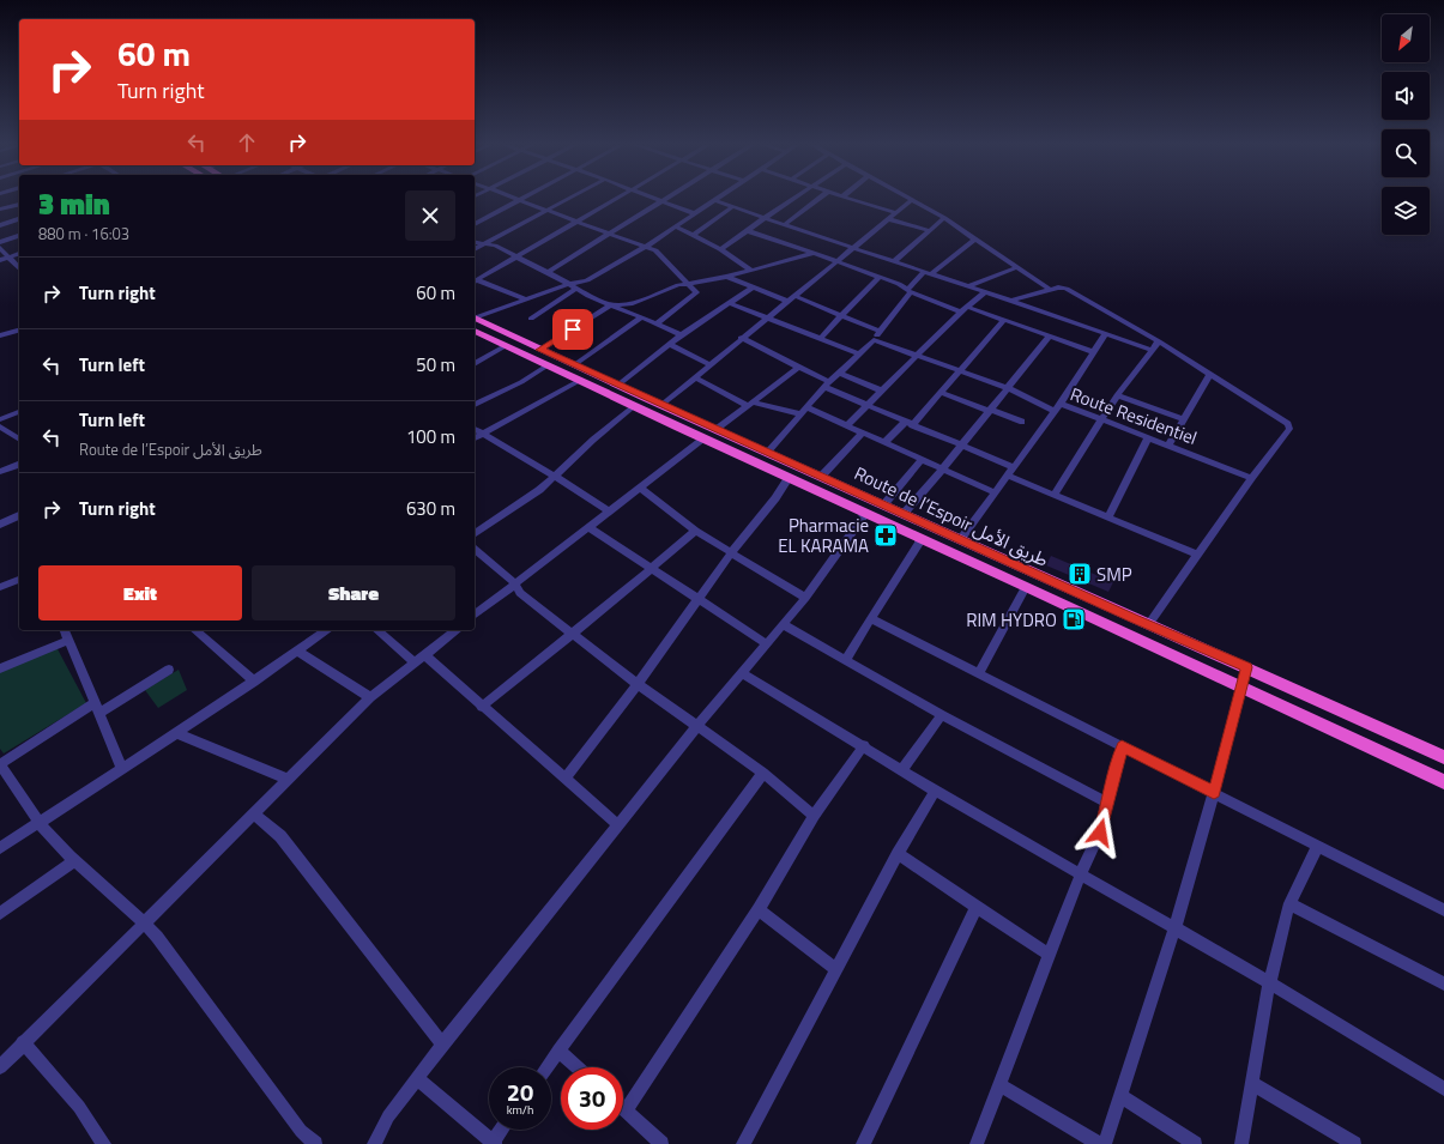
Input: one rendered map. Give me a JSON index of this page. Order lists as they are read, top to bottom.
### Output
{
  "streets": {
    "highway": ["Route de l’Espoir طريق الأمل"],
    "street": ["Route Residentiel"]
  },
  "crossings": [
    ["Route Residentiel", "Route de l’Espoir طريق الأمل"]
  ],
  "places": {
    "pharmacy": ["Pharmacie EL KARAMA"],
    "building": ["SMP"],
    "fuel station": ["RIM HYDRO"]
  },
  "north": "bottom left",
  "page": {
    "turn": ["60 m", "Turn right"],
    "heading": ["3 min", "880 m · 16:03"],
    "list": [
      {
        "name": "Turn right",
        "value": "60 m"
      },
      {
        "name": "Turn left",
        "value": "50 m"
      },
      {
        "name": "Turn left",
        "note": "Route de l’Espoir طريق الأمل",
        "value": "100 m"
      },
      {
        "name": "Turn right",
        "value": "630 m"
      }
    ],
    "buttons": ["Exit", "Share"],
    "speed": "20 km/h",
    "limit": "30"
  }
}
